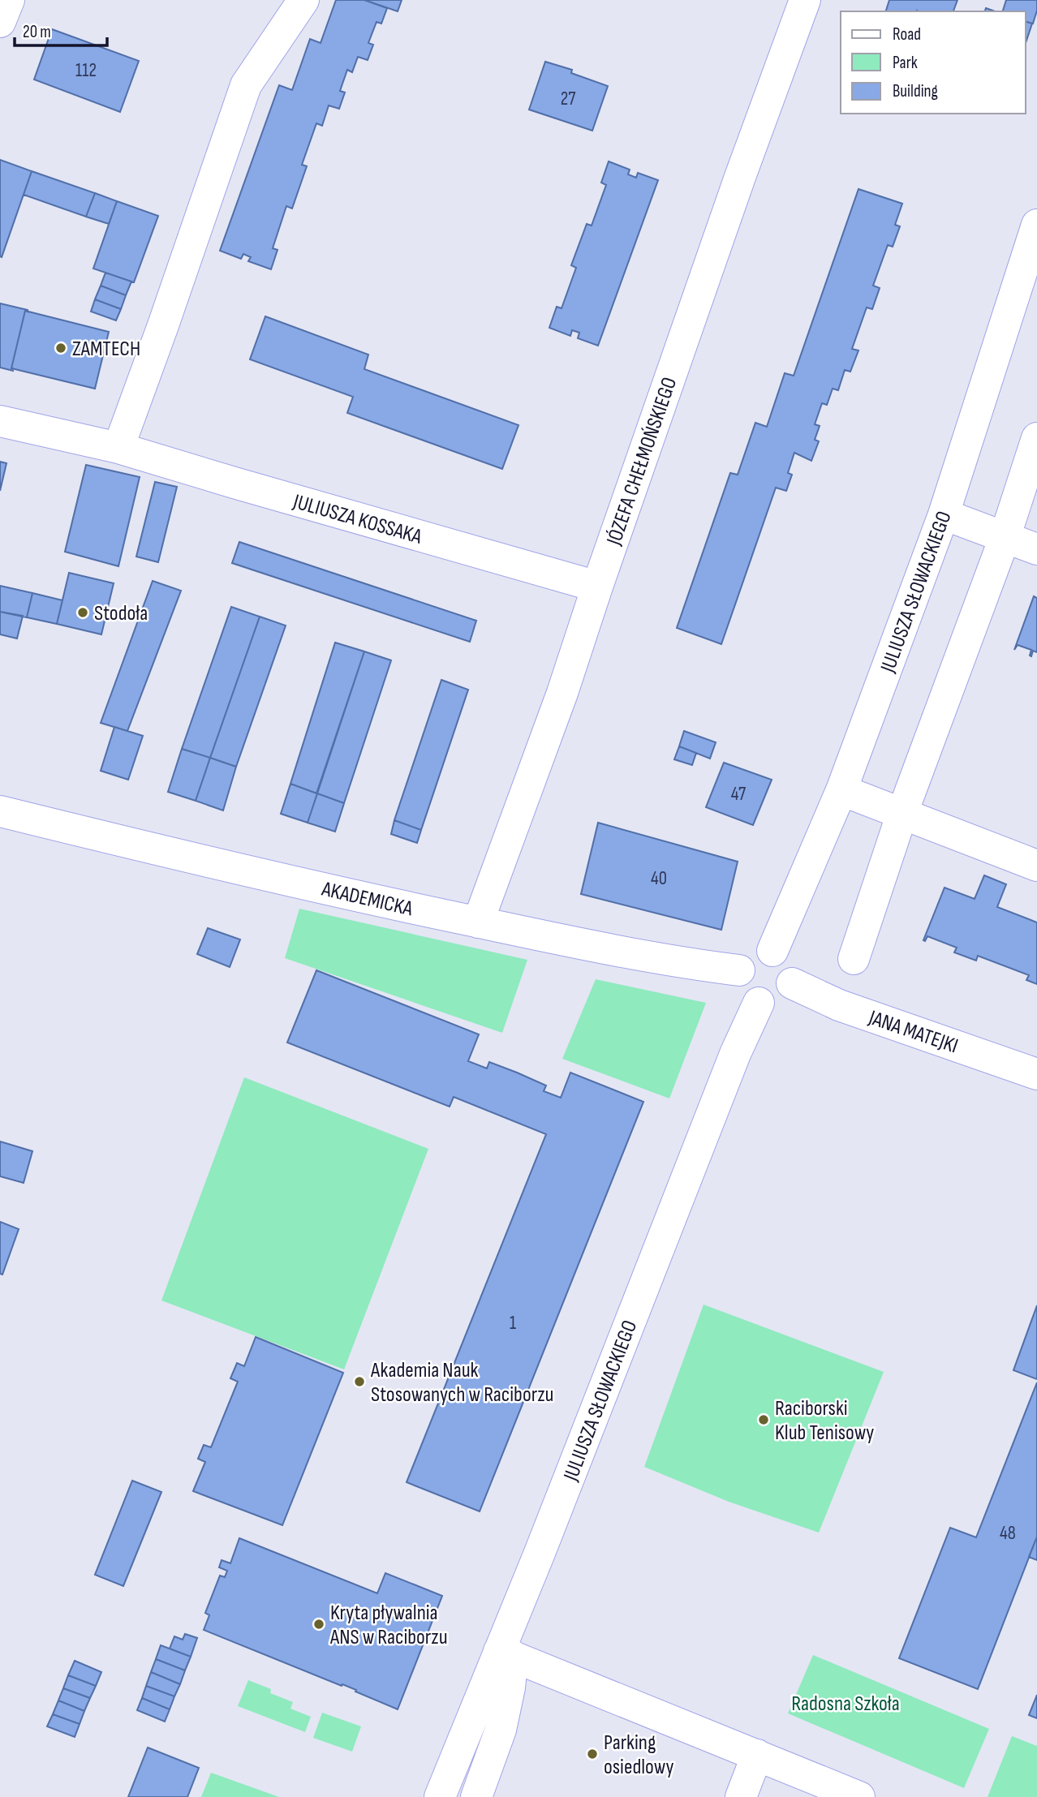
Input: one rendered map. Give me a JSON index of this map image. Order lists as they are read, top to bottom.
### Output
{
  "streets": {
    "street": [
      "JÓZEFA CHEŁMOŃSKIEGO",
      "JULIUSZA KOSSAKA",
      "JULIUSZA SŁOWACKIEGO",
      "AKADEMICKA",
      "JANA MATEJKI"
    ]
  },
  "crossings": [
    ["JÓZEFA CHEŁMOŃSKIEGO", "JULIUSZA KOSSAKA"],
    ["JÓZEFA CHEŁMOŃSKIEGO", "AKADEMICKA"],
    ["JULIUSZA SŁOWACKIEGO", "AKADEMICKA"],
    ["JULIUSZA SŁOWACKIEGO", "JANA MATEJKI"],
    ["AKADEMICKA", "JANA MATEJKI"]
  ],
  "parks": ["Radosna Szkoła"],
  "places": [
    "ZAMTECH",
    "Stodoła",
    "Akademia Nauk Stosowanych w Raciborzu",
    "Raciborski Klub Tenisowy",
    "Kryta pływalnia ANS w Raciborzu",
    "Parking osiedlowy"
  ],
  "house_numbers": [
    "112",
    "27",
    "47",
    "40",
    "1",
    "48"
  ],
  "legend": ["Road", "Park", "Building"],
  "scale_bar": "20 m"
}
